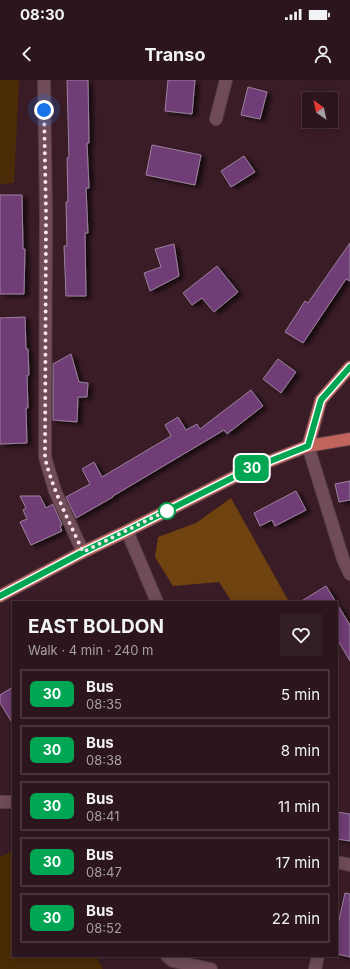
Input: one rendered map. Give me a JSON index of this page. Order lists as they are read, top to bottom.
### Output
{
  "lines": ["bus line 30"],
  "north": "top left",
  "page": {
    "status": "08:30",
    "header": "Transo",
    "on_map": "30",
    "heading": ["EAST BOLDON", "Walk · 4 min · 240 m"],
    "list": [
      {
        "mark": "30",
        "name": "Bus",
        "note": "08:35",
        "value": "5 min"
      },
      {
        "mark": "30",
        "name": "Bus",
        "note": "08:38",
        "value": "8 min"
      },
      {
        "mark": "30",
        "name": "Bus",
        "note": "08:41",
        "value": "11 min"
      },
      {
        "mark": "30",
        "name": "Bus",
        "note": "08:47",
        "value": "17 min"
      },
      {
        "mark": "30",
        "name": "Bus",
        "note": "08:52",
        "value": "22 min"
      }
    ]
  }
}
